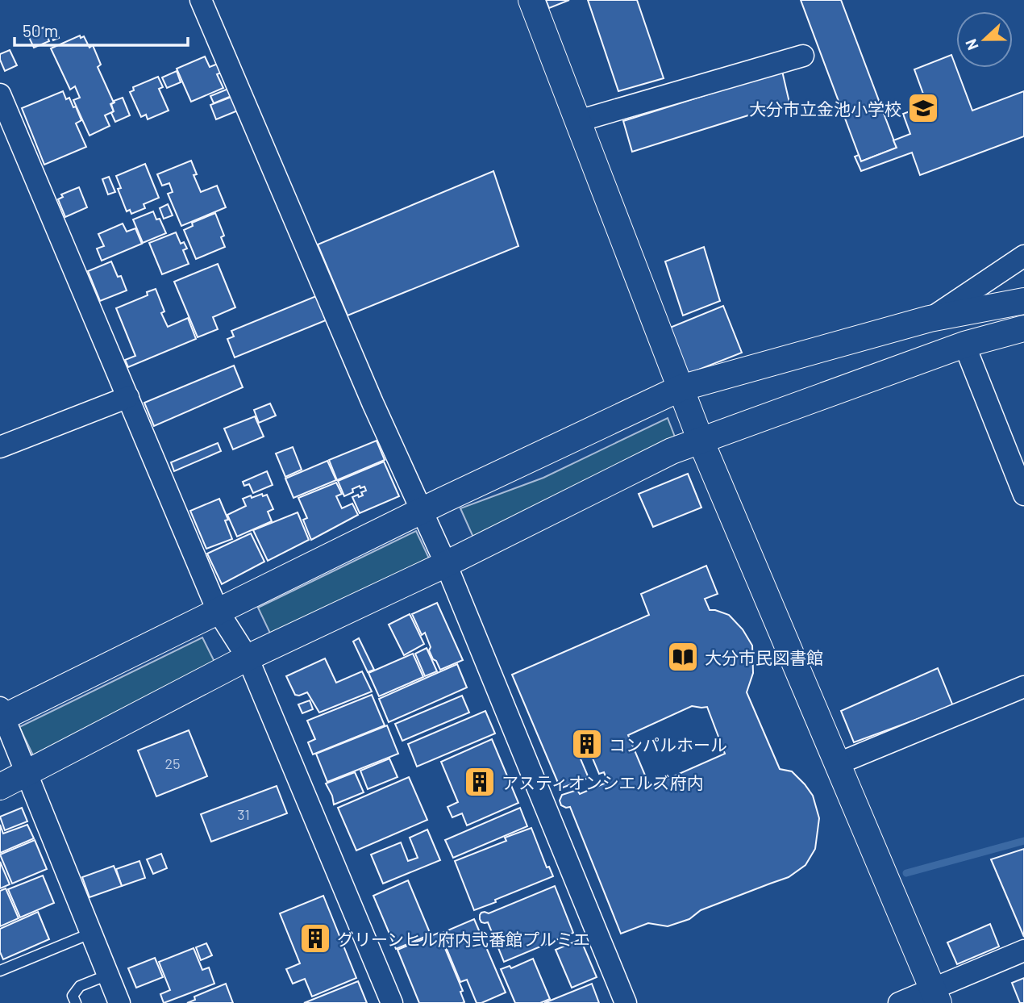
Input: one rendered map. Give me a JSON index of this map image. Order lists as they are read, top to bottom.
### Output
{
  "places": {
    "school or university": ["大分市立金池小学校"],
    "library": ["大分市民図書館"],
    "building": ["コンパルホール", "アスティオンシエルズ府内", "グリーンヒル府内弐番館プルミエ"]
  },
  "house_numbers": ["25", "31"],
  "scale_bar": "50 m",
  "north": "left"
}
